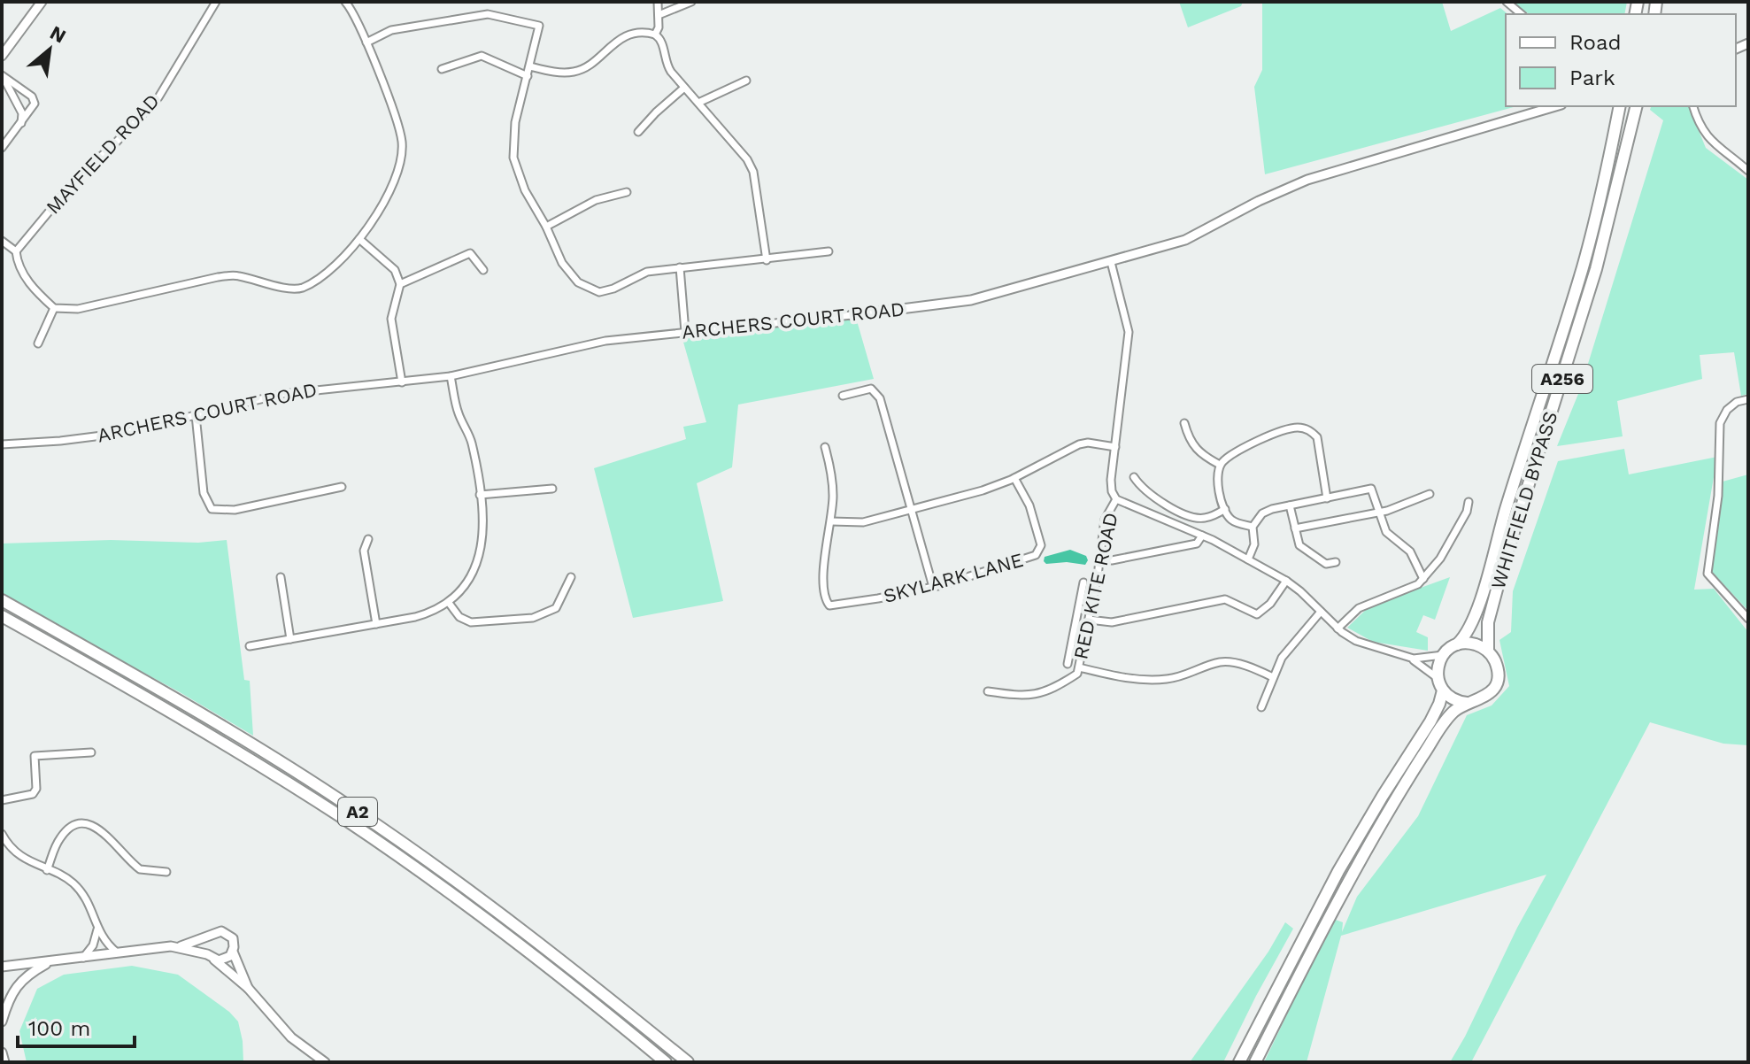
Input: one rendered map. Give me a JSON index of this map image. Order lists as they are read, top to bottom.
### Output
{
  "streets": {
    "highway": ["A256", "WHITFIELD BYPASS", "A2"],
    "street": [
      "MAYFIELD ROAD",
      "ARCHERS COURT ROAD",
      "SKYLARK LANE",
      "RED KITE ROAD"
    ]
  },
  "legend": ["Road", "Park"],
  "scale_bar": "100 m",
  "north": "top right"
}
